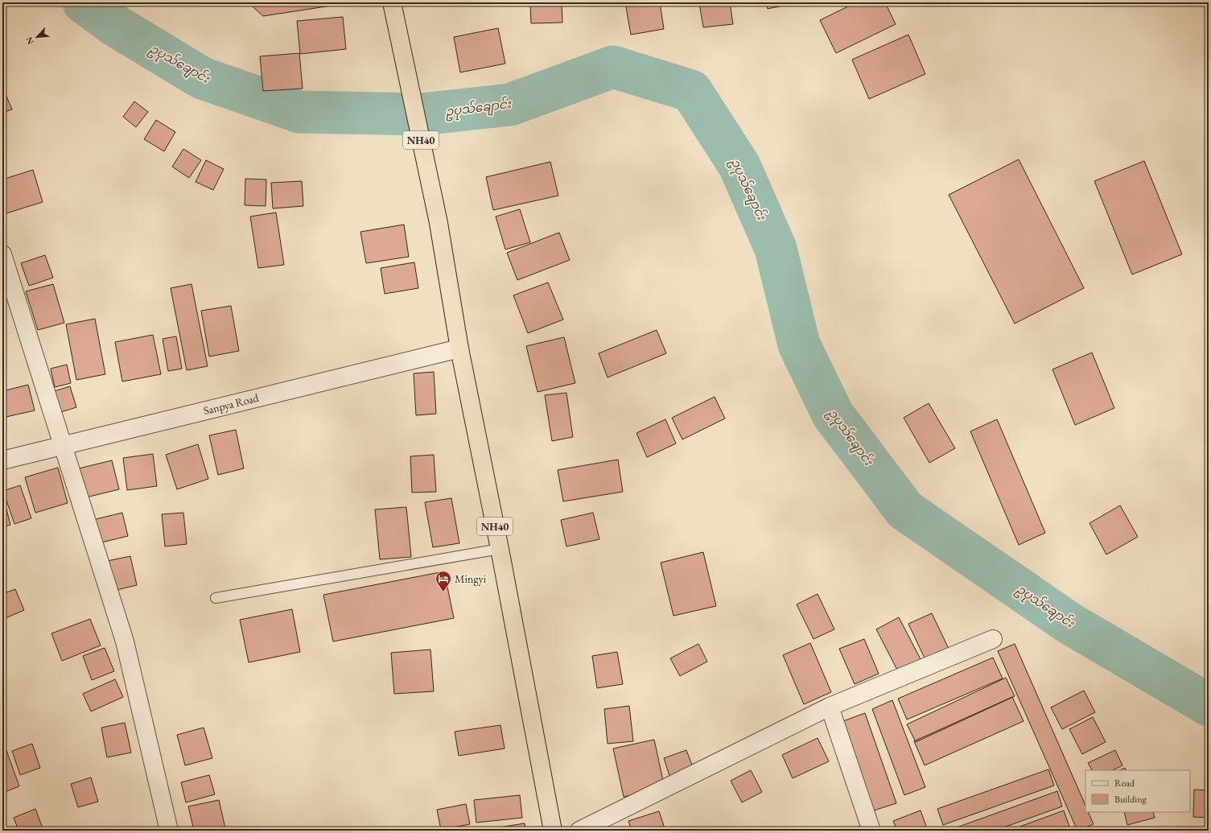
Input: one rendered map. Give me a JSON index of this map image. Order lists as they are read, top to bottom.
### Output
{
  "streets": {
    "highway": ["NH40"],
    "street": ["Sanpya Road"]
  },
  "crossings": [
    ["NH40", "Sanpya Road"]
  ],
  "water": ["ဥပုသ်ချောင်း"],
  "places": {
    "hotel": ["Mingyi"]
  },
  "legend": ["Road", "Building"],
  "north": "bottom left"
}
